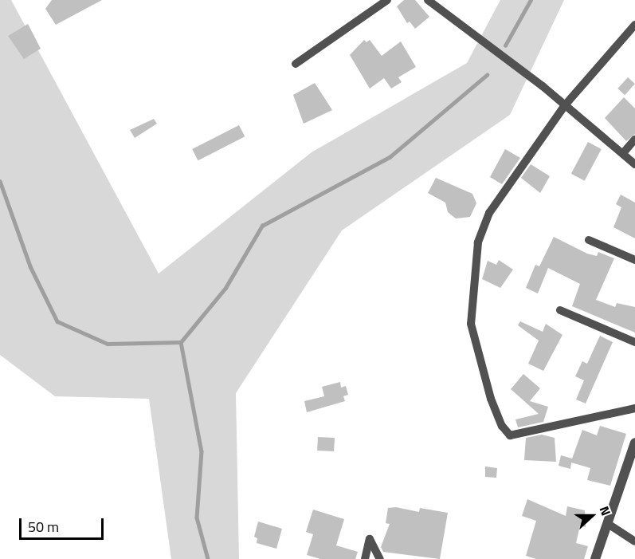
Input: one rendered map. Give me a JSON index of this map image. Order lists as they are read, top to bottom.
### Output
{
  "scale_bar": "50 m",
  "north": "right"
}
